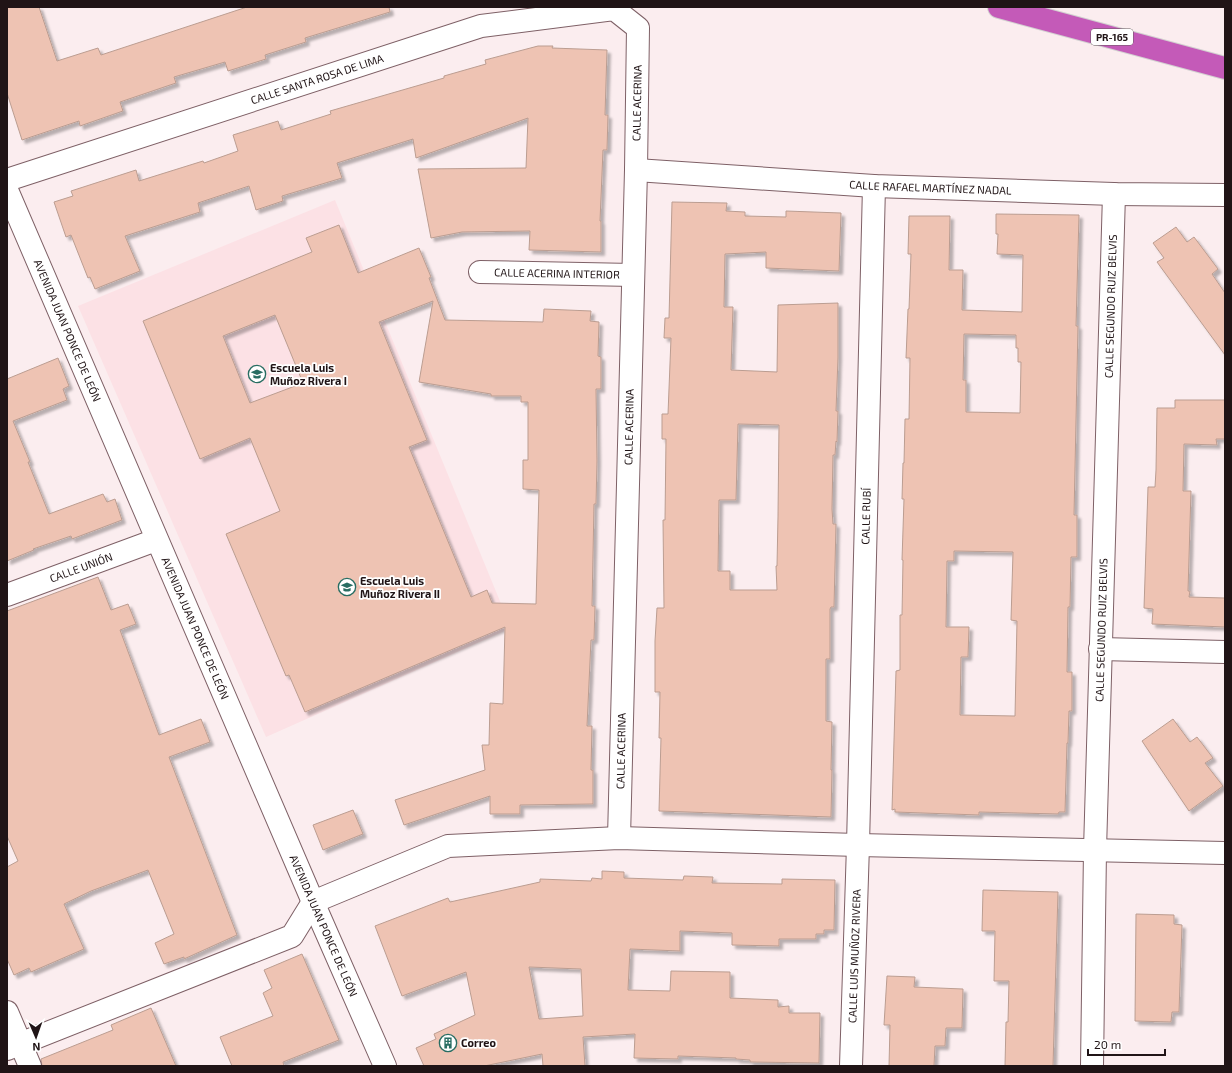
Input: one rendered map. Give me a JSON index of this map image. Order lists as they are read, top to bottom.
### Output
{
  "streets": {
    "highway": ["PR-165"],
    "street": [
      "CALLE SANTA ROSA DE LIMA",
      "CALLE ACERINA",
      "CALLE RAFAEL MARTÍNEZ NADAL",
      "CALLE ACERINA INTERIOR",
      "CALLE SEGUNDO RUIZ BELVIS",
      "AVENIDA JUAN PONCE DE LEÓN",
      "CALLE RUBÍ",
      "CALLE UNIÓN",
      "CALLE LUIS MUÑOZ RIVERA"
    ]
  },
  "crossings": [
    ["CALLE SANTA ROSA DE LIMA", "CALLE ACERINA"],
    ["CALLE ACERINA", "CALLE RAFAEL MARTÍNEZ NADAL"],
    ["CALLE ACERINA", "CALLE ACERINA INTERIOR"],
    ["CALLE RAFAEL MARTÍNEZ NADAL", "CALLE SEGUNDO RUIZ BELVIS"],
    ["CALLE RAFAEL MARTÍNEZ NADAL", "CALLE RUBÍ"],
    ["AVENIDA JUAN PONCE DE LEÓN", "CALLE UNIÓN"],
    ["CALLE RUBÍ", "CALLE LUIS MUÑOZ RIVERA"]
  ],
  "places": {
    "school or university": ["Escuela Luis Muñoz Rivera I", "Escuela Luis Muñoz Rivera II"],
    "building": ["Correo"]
  },
  "scale_bar": "20 m",
  "north": "bottom"
}
